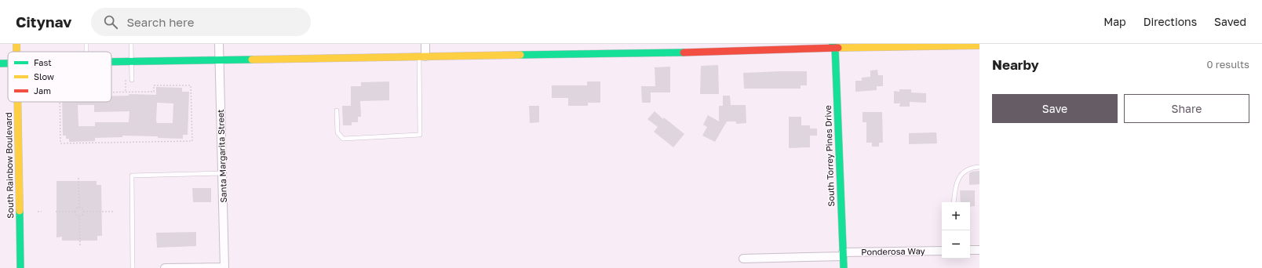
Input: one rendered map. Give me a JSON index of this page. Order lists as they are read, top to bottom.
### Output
{
  "streets": {
    "street": [
      "Santa Margarita Street",
      "South Torrey Pines Drive",
      "South Rainbow Boulevard",
      "Ponderosa Way"
    ]
  },
  "crossings": [
    ["South Torrey Pines Drive", "Ponderosa Way"]
  ],
  "legend": ["Fast", "Slow", "Jam"],
  "page": {
    "header": "Citynav",
    "search": "Search here",
    "nav": ["Map", "Directions", "Saved"],
    "heading": ["Nearby", "0 results"],
    "buttons": ["Save", "Share"],
    "map_buttons": ["+", "−"]
  }
}
